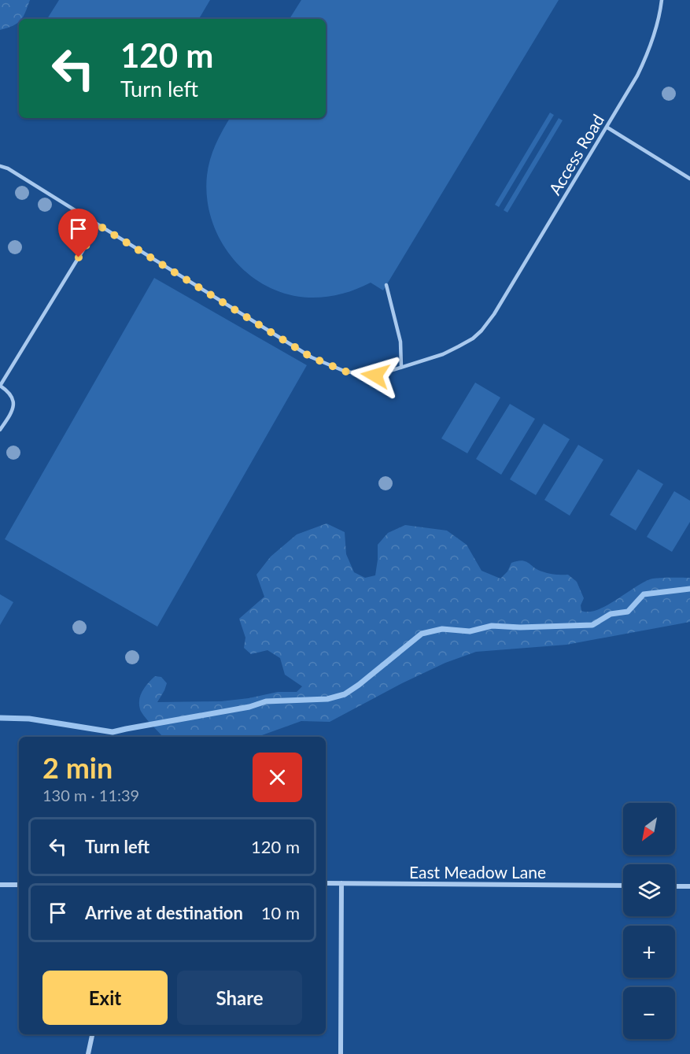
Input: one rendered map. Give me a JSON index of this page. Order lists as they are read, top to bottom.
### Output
{
  "streets": {
    "street": ["East Meadow Lane"],
    "lane": ["Access Road"]
  },
  "north": "bottom left",
  "page": {
    "turn": ["120 m", "Turn left"],
    "heading": ["2 min", "130 m · 11:39"],
    "map_buttons": ["+", "−"],
    "list": [
      {
        "name": "Turn left",
        "value": "120 m"
      },
      {
        "name": "Arrive at destination",
        "value": "10 m"
      }
    ],
    "buttons": ["Exit", "Share"]
  }
}
